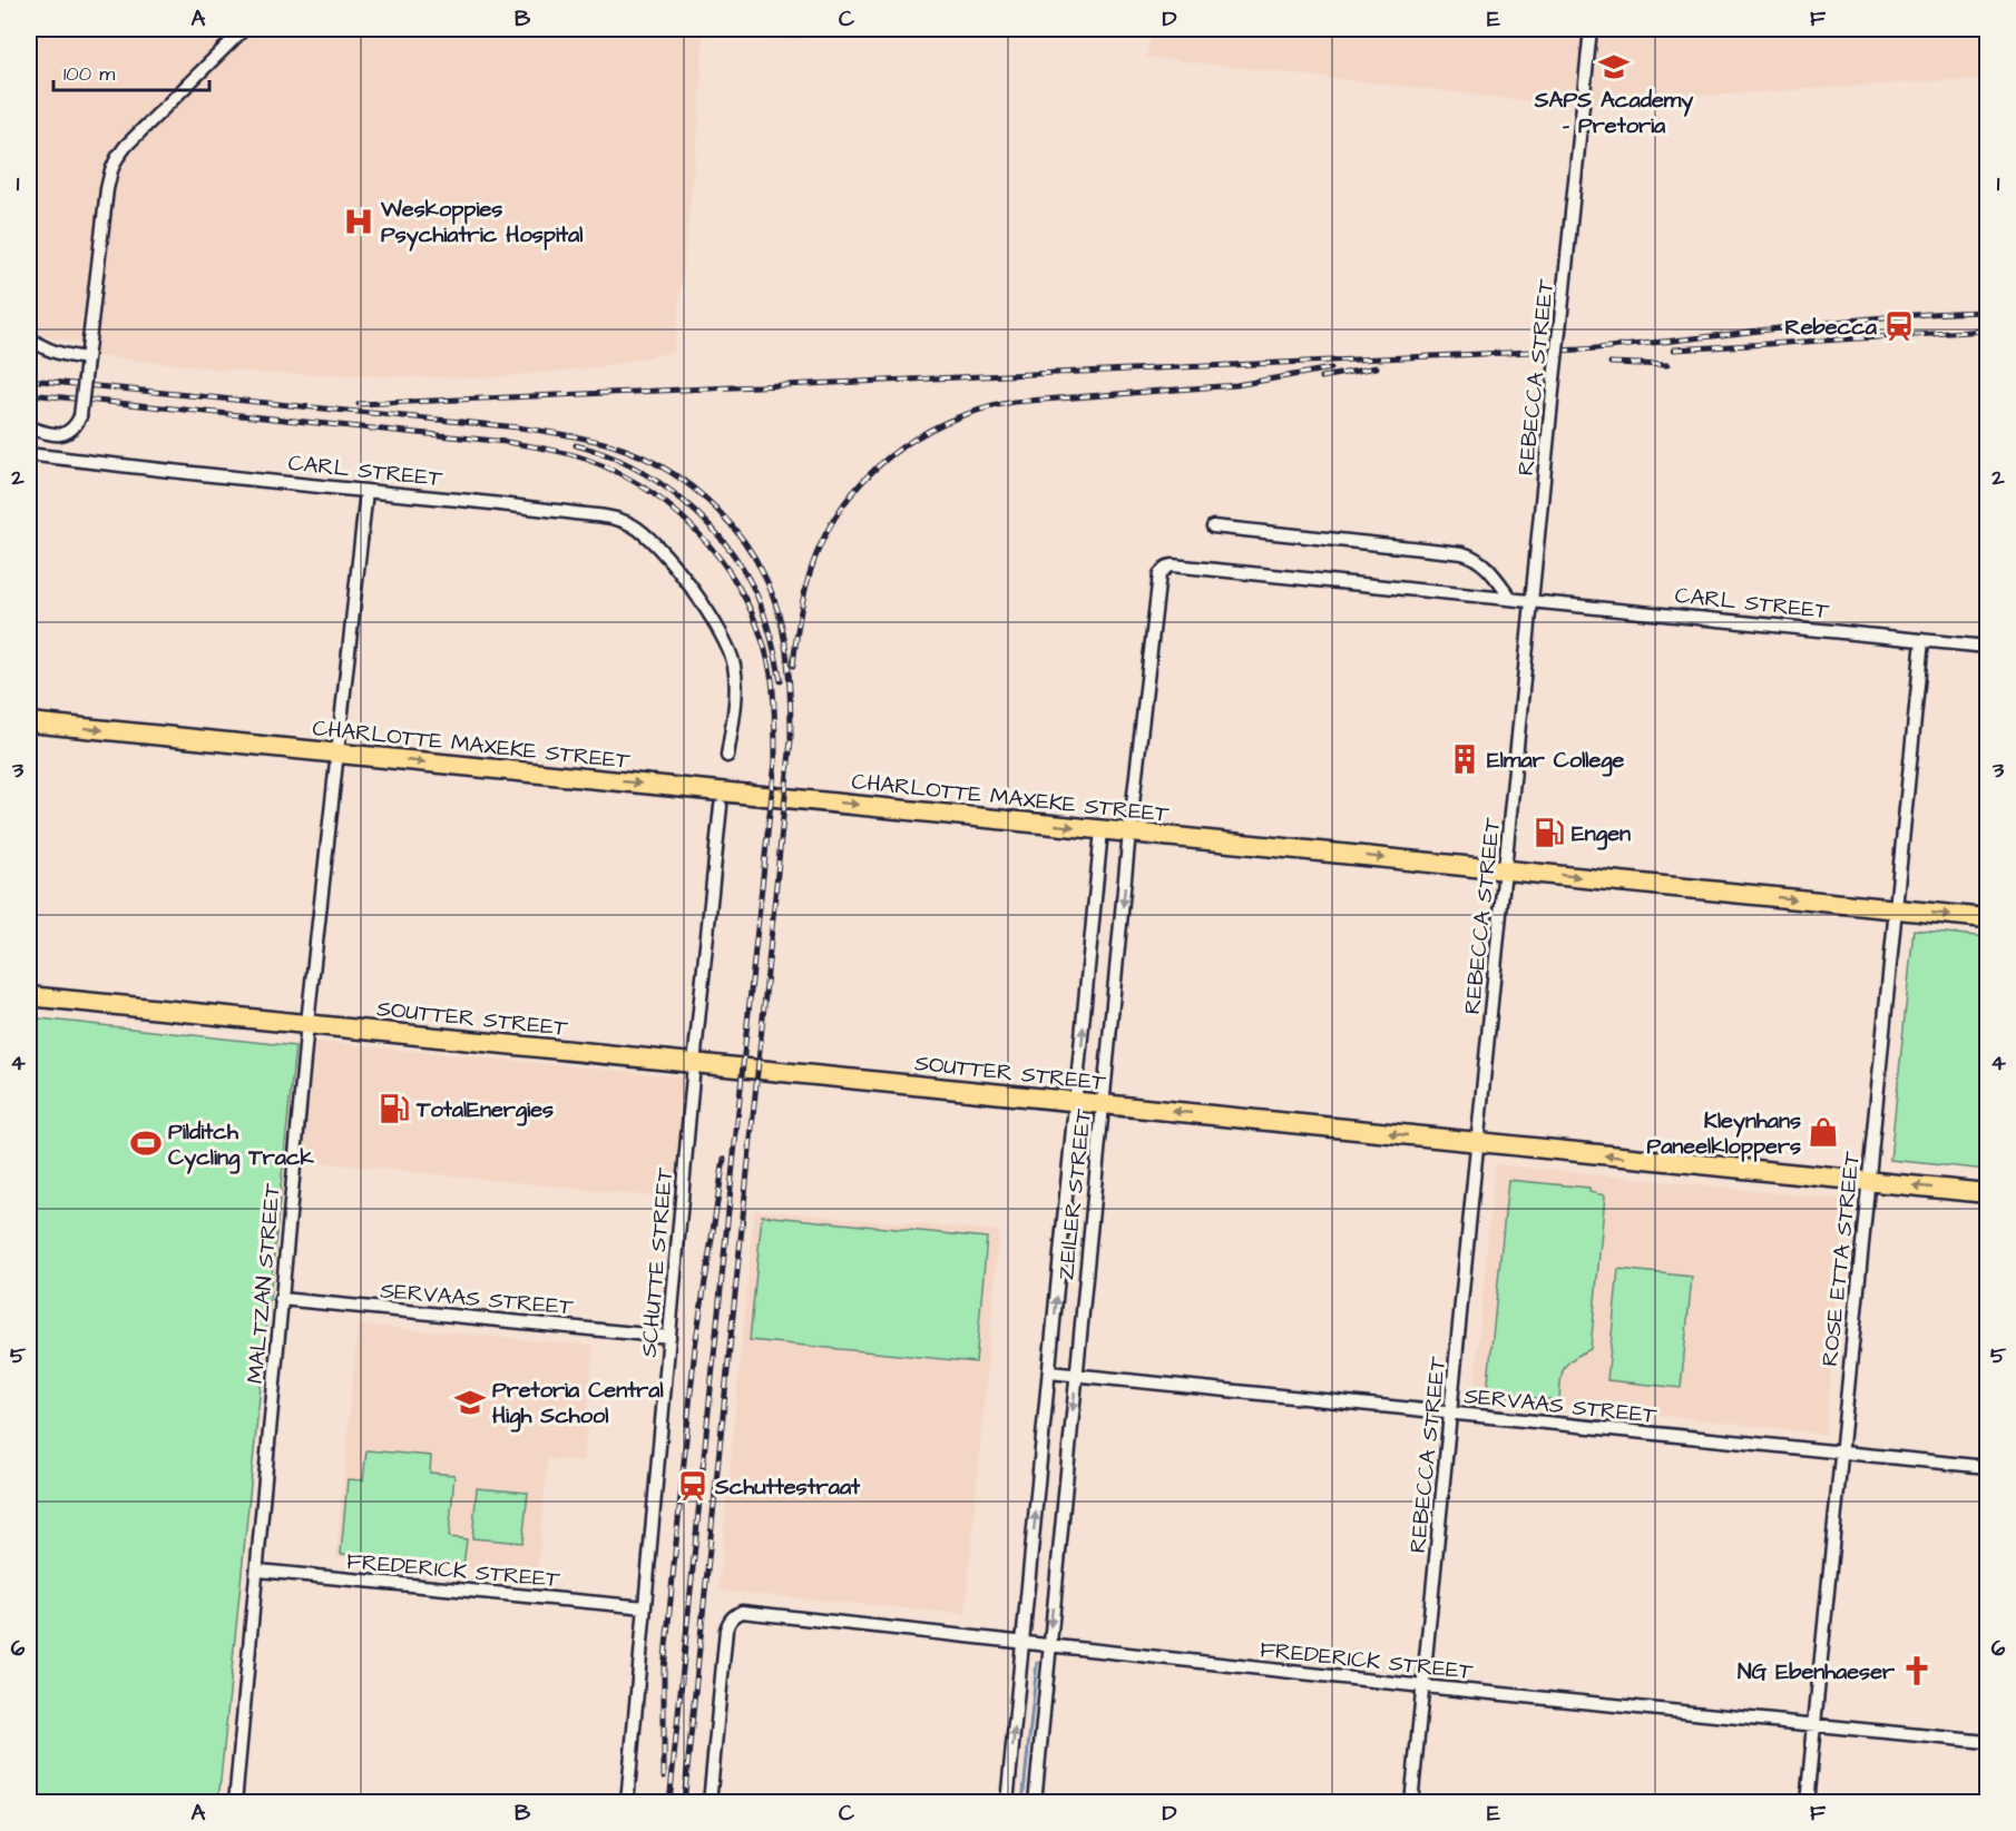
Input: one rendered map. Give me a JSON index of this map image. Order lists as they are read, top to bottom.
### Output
{
  "streets": {
    "main road": ["CHARLOTTE MAXEKE STREET", "SOUTTER STREET"],
    "street": [
      "REBECCA STREET",
      "CARL STREET",
      "ZEILER STREET",
      "ROSE ETTA STREET",
      "SCHUTTE STREET",
      "MALTZAN STREET",
      "SERVAAS STREET",
      "FREDERICK STREET"
    ]
  },
  "crossings": [
    ["REBECCA STREET", "CARL STREET"],
    ["REBECCA STREET", "CHARLOTTE MAXEKE STREET"],
    ["REBECCA STREET", "SOUTTER STREET"],
    ["REBECCA STREET", "SERVAAS STREET"],
    ["REBECCA STREET", "FREDERICK STREET"],
    ["CARL STREET", "ZEILER STREET"],
    ["CARL STREET", "ROSE ETTA STREET"],
    ["CARL STREET", "MALTZAN STREET"],
    ["CHARLOTTE MAXEKE STREET", "ZEILER STREET"],
    ["CHARLOTTE MAXEKE STREET", "ROSE ETTA STREET"],
    ["CHARLOTTE MAXEKE STREET", "MALTZAN STREET"],
    ["SOUTTER STREET", "ZEILER STREET"],
    ["SOUTTER STREET", "ROSE ETTA STREET"],
    ["SOUTTER STREET", "SCHUTTE STREET"],
    ["SOUTTER STREET", "MALTZAN STREET"],
    ["ZEILER STREET", "SERVAAS STREET"],
    ["ZEILER STREET", "FREDERICK STREET"],
    ["ROSE ETTA STREET", "SERVAAS STREET"],
    ["ROSE ETTA STREET", "FREDERICK STREET"],
    ["SCHUTTE STREET", "SERVAAS STREET"],
    ["SCHUTTE STREET", "FREDERICK STREET"],
    ["MALTZAN STREET", "SERVAAS STREET"],
    ["MALTZAN STREET", "FREDERICK STREET"]
  ],
  "one_way": ["CHARLOTTE MAXEKE STREET", "SOUTTER STREET"],
  "places": {
    "school or university": ["SAPS Academy - Pretoria", "Pretoria Central High School"],
    "hospital": ["Weskoppies Psychiatric Hospital"],
    "station": ["Rebecca", "Schuttestraat"],
    "building": ["Elmar College"],
    "fuel station": ["Engen", "TotalEnergies"],
    "shop": ["Kleynhans Paneelkloppers"],
    "sports": ["Pilditch Cycling Track"],
    "church": ["NG Ebenhaeser"]
  },
  "scale_bar": "100 m",
  "grid": {
    "columns": [
      "A",
      "B",
      "C",
      "D",
      "E",
      "F"
    ],
    "rows": [
      "1",
      "2",
      "3",
      "4",
      "5",
      "6"
    ]
  }
}
